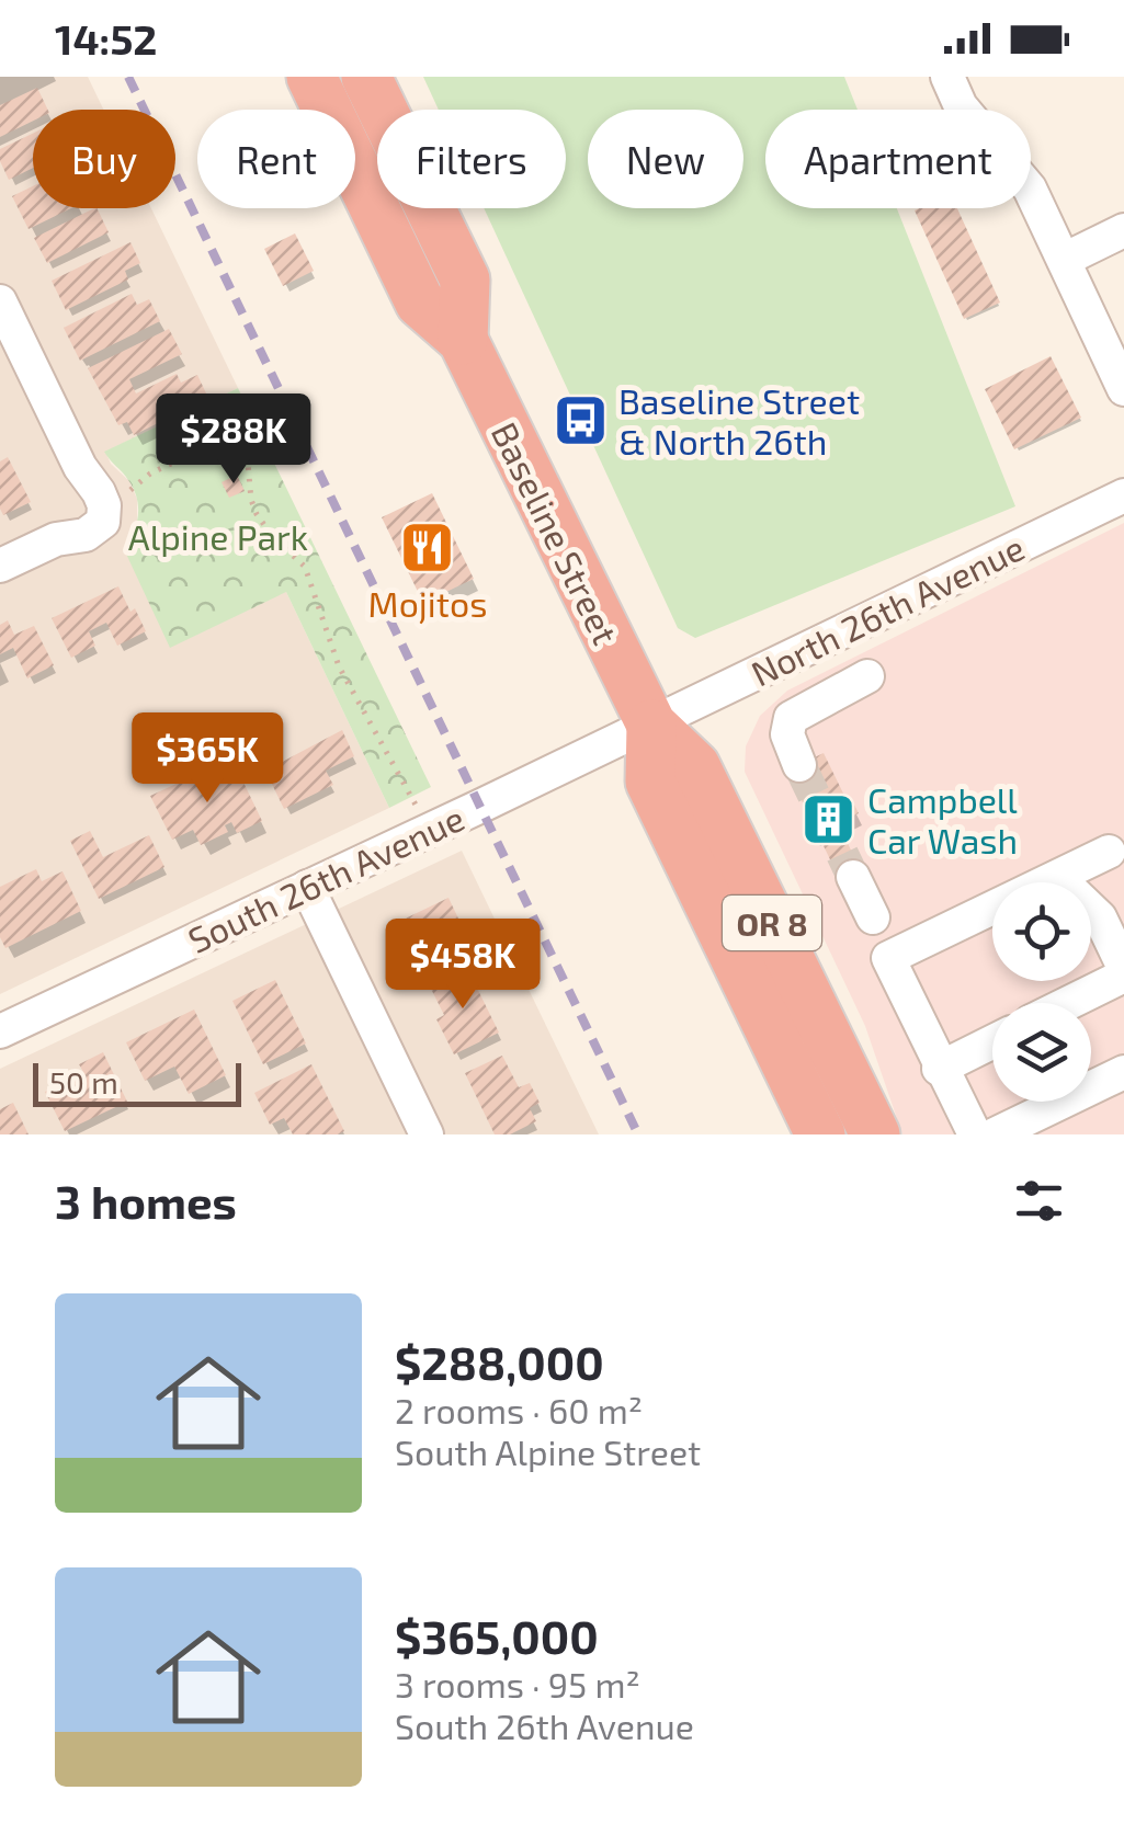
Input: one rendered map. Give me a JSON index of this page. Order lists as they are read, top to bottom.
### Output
{
  "streets": {
    "highway": ["Baseline Street", "OR 8"],
    "street": ["North 26th Avenue", "South 26th Avenue"]
  },
  "crossings": [
    ["Baseline Street", "North 26th Avenue"],
    ["Baseline Street", "South 26th Avenue"],
    ["North 26th Avenue", "South 26th Avenue"]
  ],
  "parks": ["Alpine Park"],
  "places": {
    "bus stop": ["Baseline Street & North 26th"],
    "restaurant": ["Mojitos"],
    "building": ["Campbell Car Wash"]
  },
  "scale_bar": "50 m",
  "page": {
    "status": "14:52",
    "chip": [
      "Buy",
      "Rent",
      "Filters",
      "New",
      "Apartment"
    ],
    "price": ["$288K", "$365K", "$458K"],
    "scale": "50 m",
    "heading": "3 homes",
    "list": [
      {
        "name": "$288,000",
        "note": "2 rooms · 60 m² · South Alpine Street"
      },
      {
        "name": "$365,000",
        "note": "3 rooms · 95 m² · South 26th Avenue"
      }
    ]
  }
}
